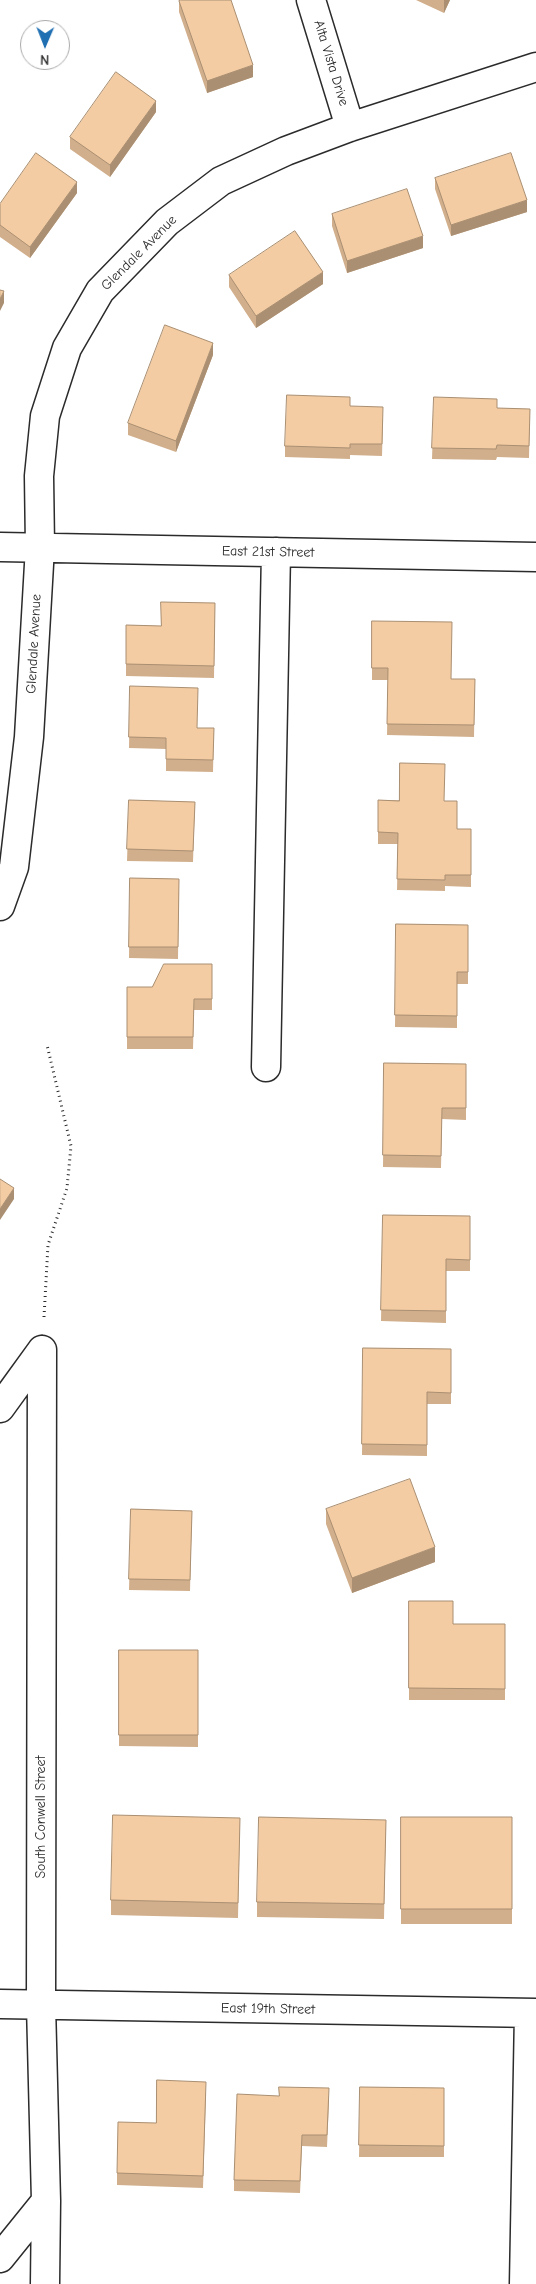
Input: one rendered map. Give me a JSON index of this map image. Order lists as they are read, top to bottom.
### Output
{
  "streets": {
    "street": [
      "Alta Vista Drive",
      "Glendale Avenue",
      "East 21st Street",
      "South Conwell Street",
      "East 19th Street"
    ]
  },
  "crossings": [
    ["Alta Vista Drive", "Glendale Avenue"],
    ["Glendale Avenue", "East 21st Street"],
    ["South Conwell Street", "East 19th Street"]
  ],
  "north": "bottom"
}
